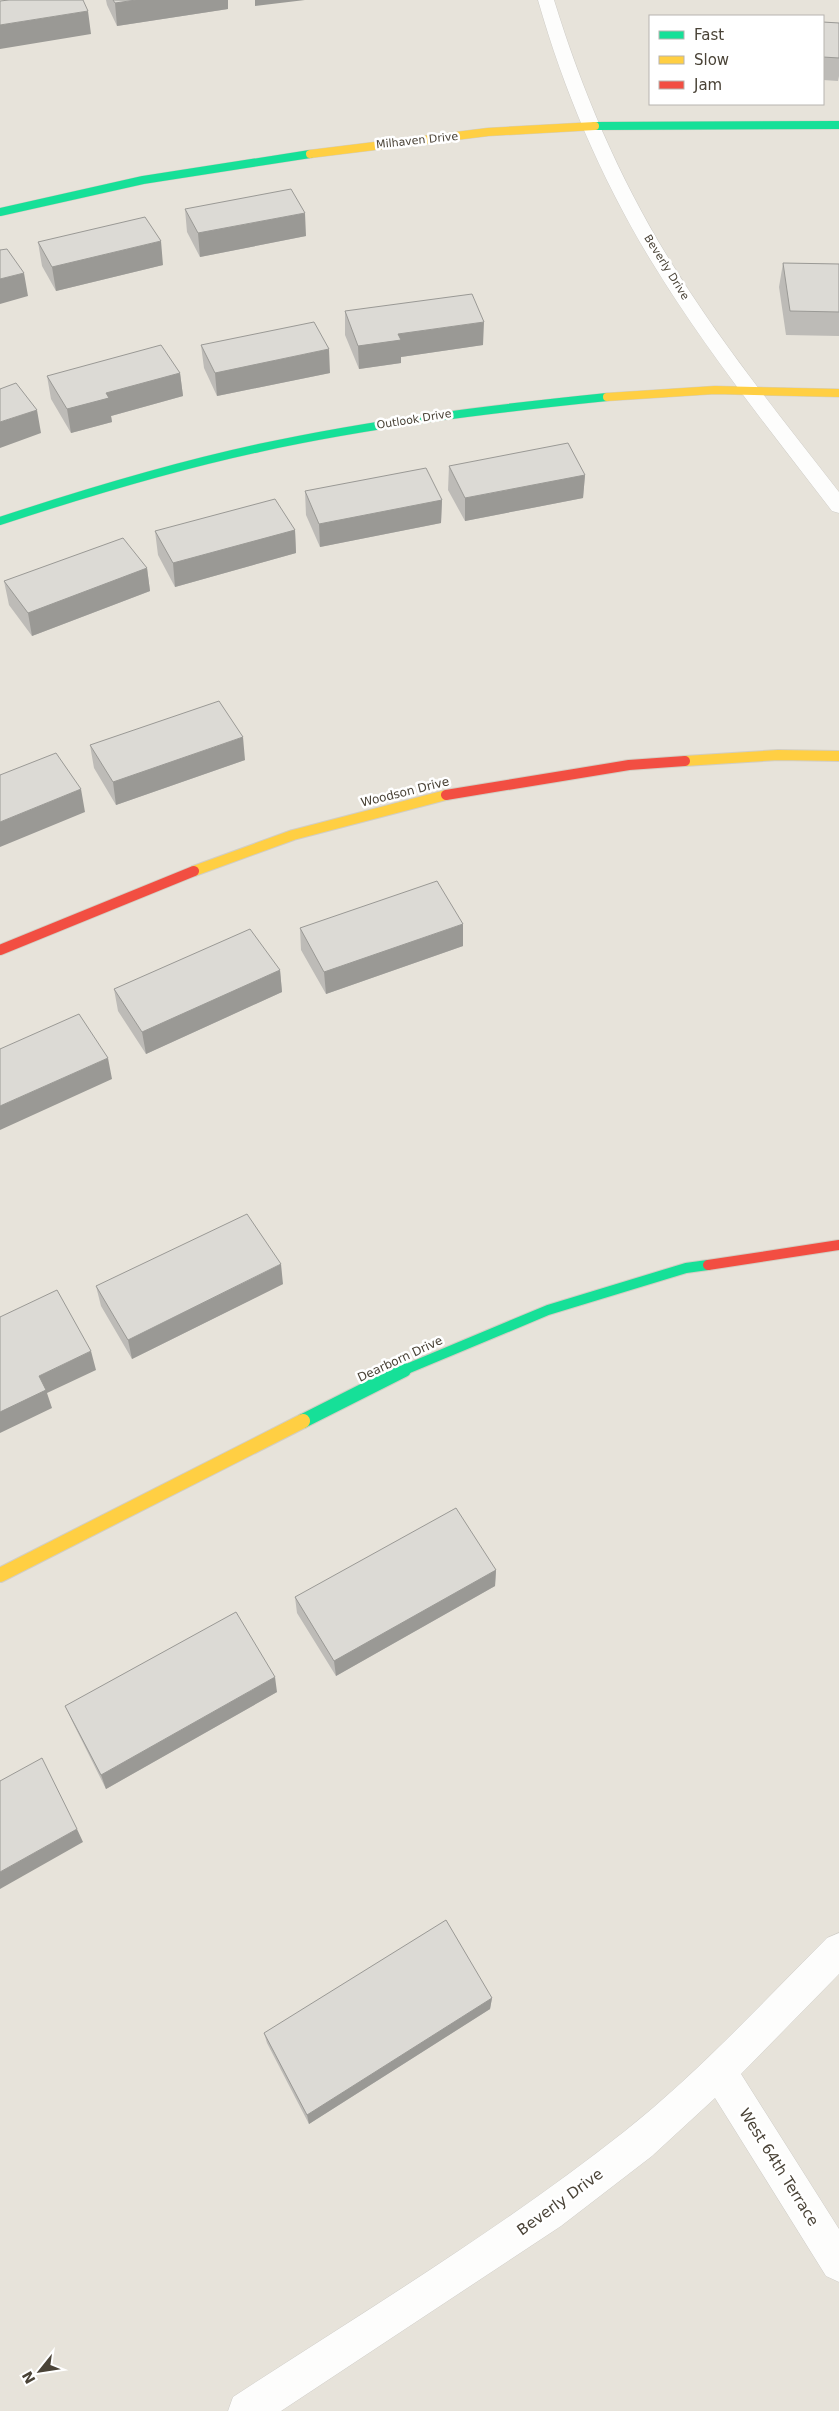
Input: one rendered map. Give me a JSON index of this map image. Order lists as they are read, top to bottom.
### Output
{
  "streets": {
    "street": [
      "Milhaven Drive",
      "Beverly Drive",
      "Outlook Drive",
      "Woodson Drive",
      "Dearborn Drive",
      "West 64th Terrace"
    ]
  },
  "crossings": [
    ["Milhaven Drive", "Beverly Drive"],
    ["Beverly Drive", "Outlook Drive"],
    ["Beverly Drive", "West 64th Terrace"]
  ],
  "legend": ["Fast", "Slow", "Jam"],
  "north": "bottom left"
}
